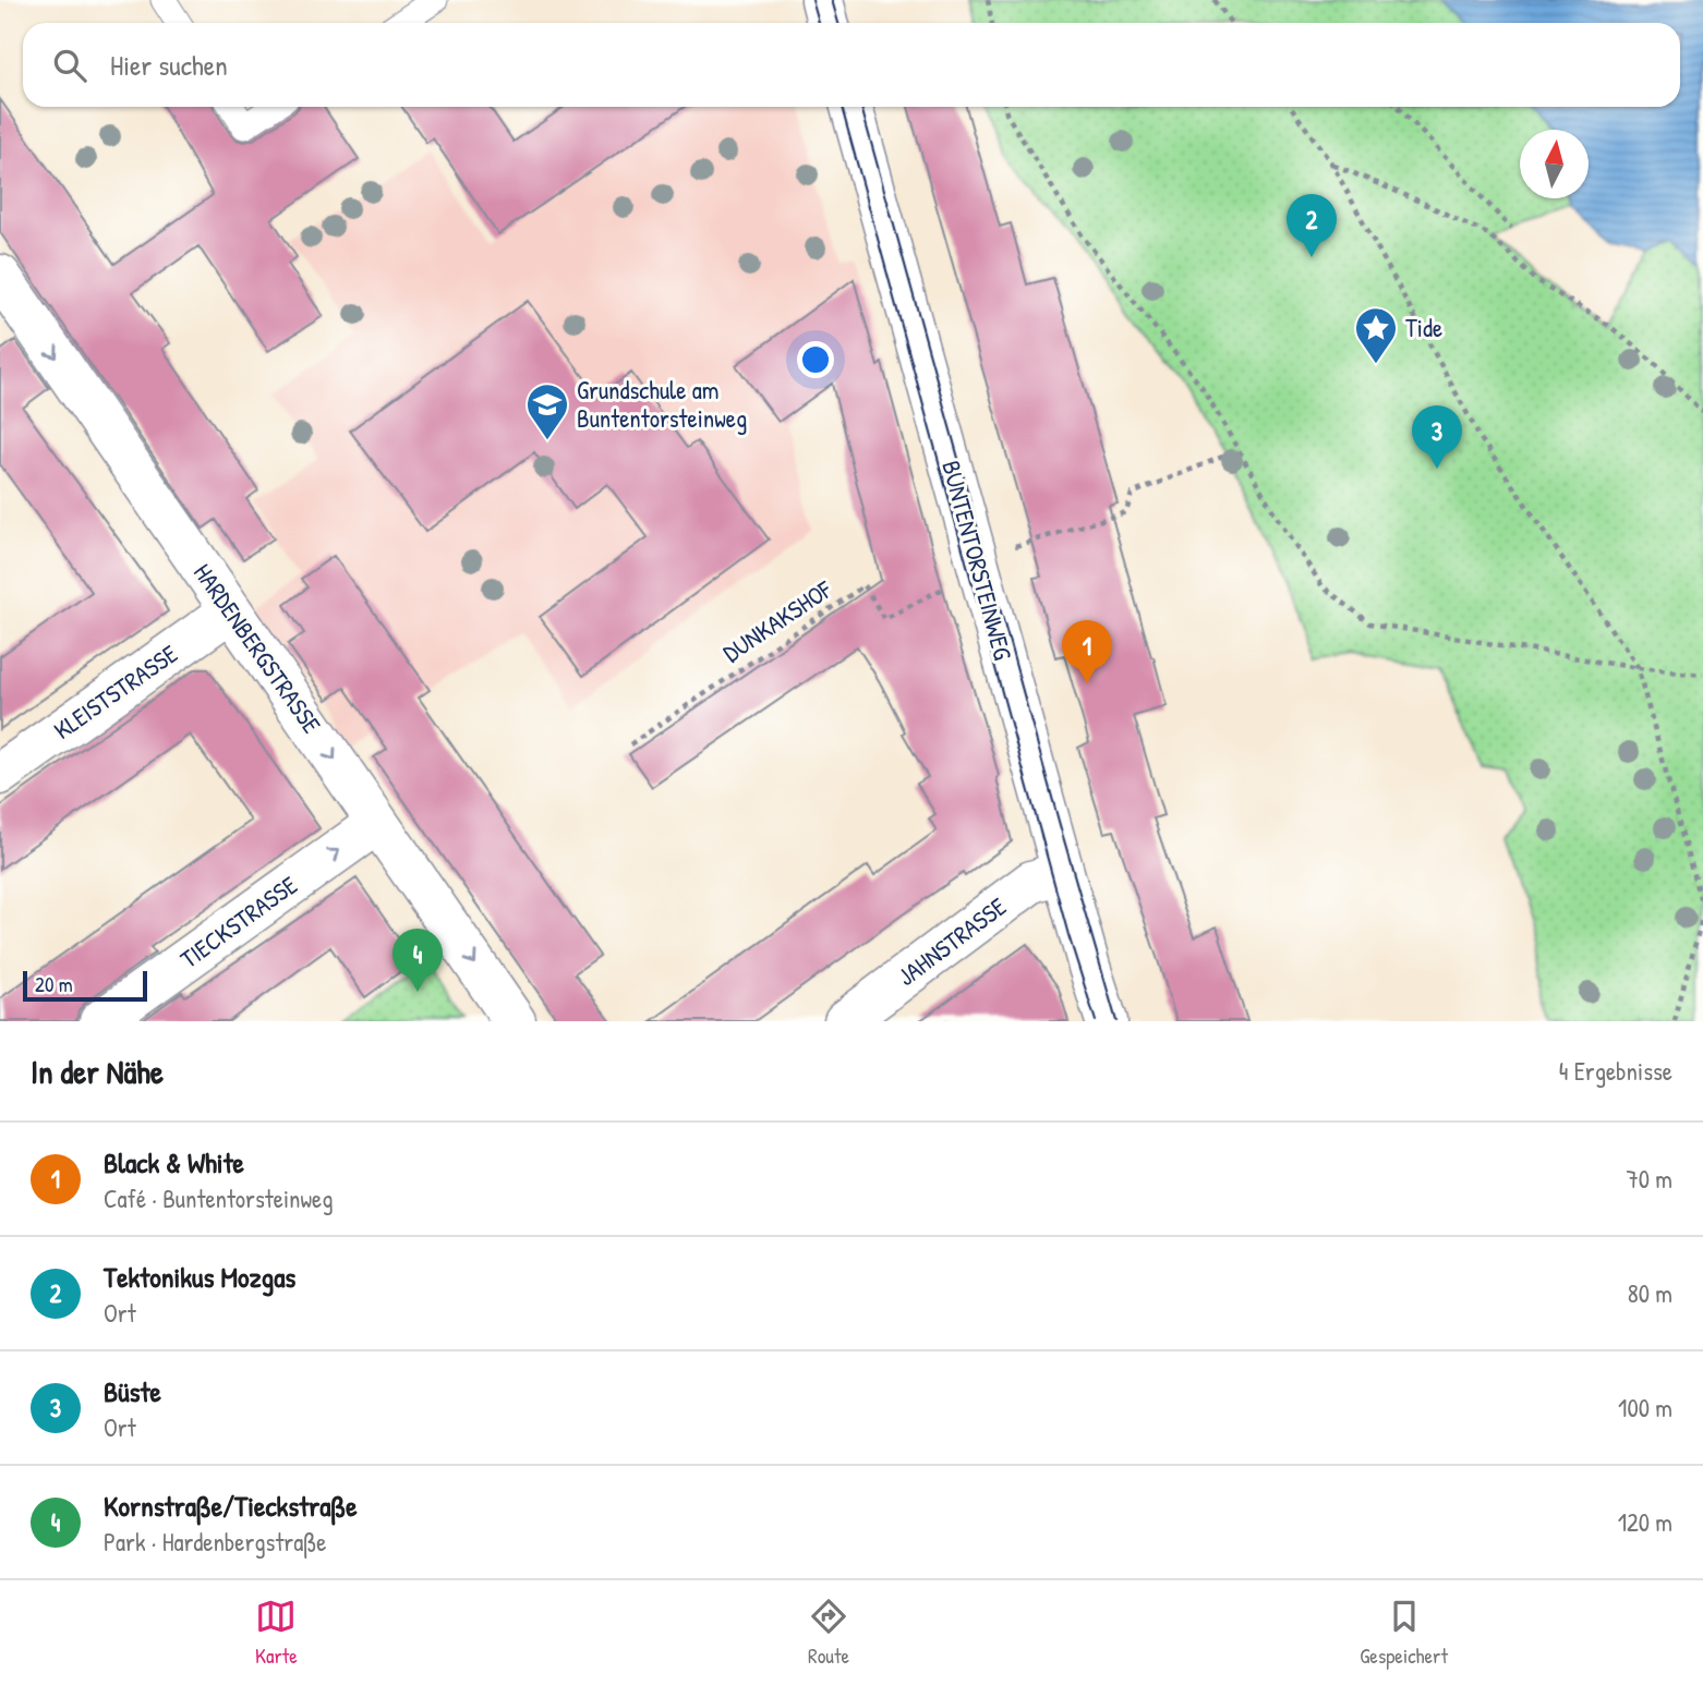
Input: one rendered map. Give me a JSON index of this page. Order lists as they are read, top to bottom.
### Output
{
  "streets": {
    "street": [
      "BUNTENTORSTEINWEG",
      "HARDENBERGSTRASSE",
      "KLEISTSTRASSE",
      "TIECKSTRASSE",
      "JAHNSTRASSE"
    ],
    "path": ["DUNKAKSHOF"]
  },
  "crossings": [
    ["BUNTENTORSTEINWEG", "DUNKAKSHOF"],
    ["BUNTENTORSTEINWEG", "JAHNSTRASSE"],
    ["HARDENBERGSTRASSE", "KLEISTSTRASSE"],
    ["HARDENBERGSTRASSE", "TIECKSTRASSE"]
  ],
  "one_way": ["HARDENBERGSTRASSE", "TIECKSTRASSE"],
  "places": {
    "place": ["Tide"],
    "school or university": ["Grundschule am Buntentorsteinweg"]
  },
  "scale_bar": "20 m",
  "north": "top",
  "page": {
    "search": "Hier suchen",
    "pins": [
      "2",
      "3",
      "1",
      "4"
    ],
    "scale": "20 m",
    "heading": ["In der Nähe", "4 Ergebnisse"],
    "list": [
      {
        "mark": "1",
        "name": "Black & White",
        "note": "Café · Buntentorsteinweg",
        "value": "70 m"
      },
      {
        "mark": "2",
        "name": "Tektonikus Mozgas",
        "note": "Ort",
        "value": "80 m"
      },
      {
        "mark": "3",
        "name": "Büste",
        "note": "Ort",
        "value": "100 m"
      },
      {
        "mark": "4",
        "name": "Kornstraße/Tieckstraße",
        "note": "Park · Hardenbergstraße",
        "value": "120 m"
      }
    ],
    "nav": ["Karte", "Route", "Gespeichert"]
  }
}
